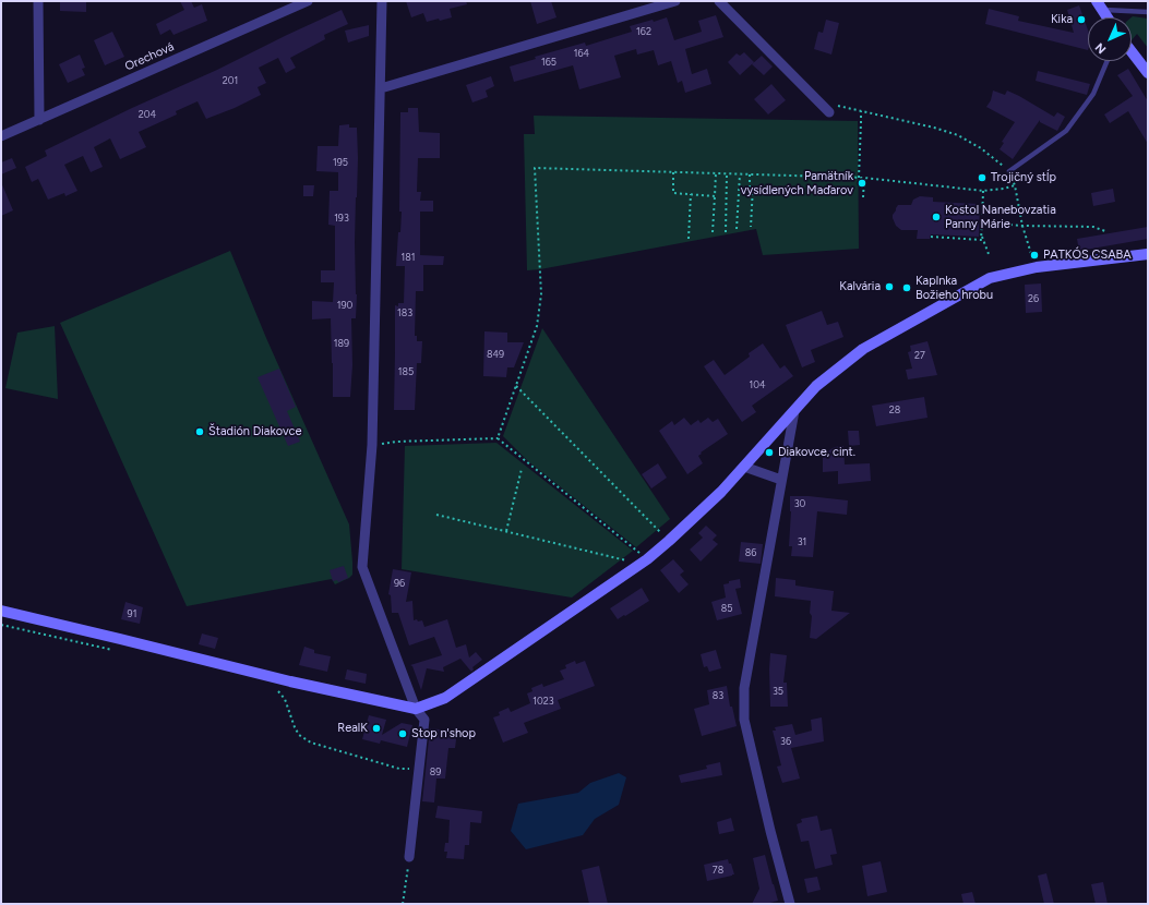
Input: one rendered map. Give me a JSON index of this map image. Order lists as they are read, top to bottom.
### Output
{
  "streets": {
    "street": ["Orechová"]
  },
  "places": [
    "Kika",
    "Trojičný stĺp",
    "Pamätník vysídlených Maďarov",
    "Kostol Nanebovzatia Panny Márie",
    "PATKÓS CSABA",
    "Kalvária",
    "Kaplnka Božieho hrobu",
    "Štadión Diakovce",
    "Diakovce, cint.",
    "RealK",
    "Stop n'shop"
  ],
  "house_numbers": [
    "162",
    "164",
    "165",
    "201",
    "204",
    "195",
    "193",
    "181",
    "26",
    "190",
    "183",
    "189",
    "849",
    "27",
    "185",
    "104",
    "28",
    "30",
    "31",
    "86",
    "96",
    "85",
    "91",
    "35",
    "83",
    "1023",
    "36",
    "89",
    "78"
  ],
  "north": "bottom left"
}
